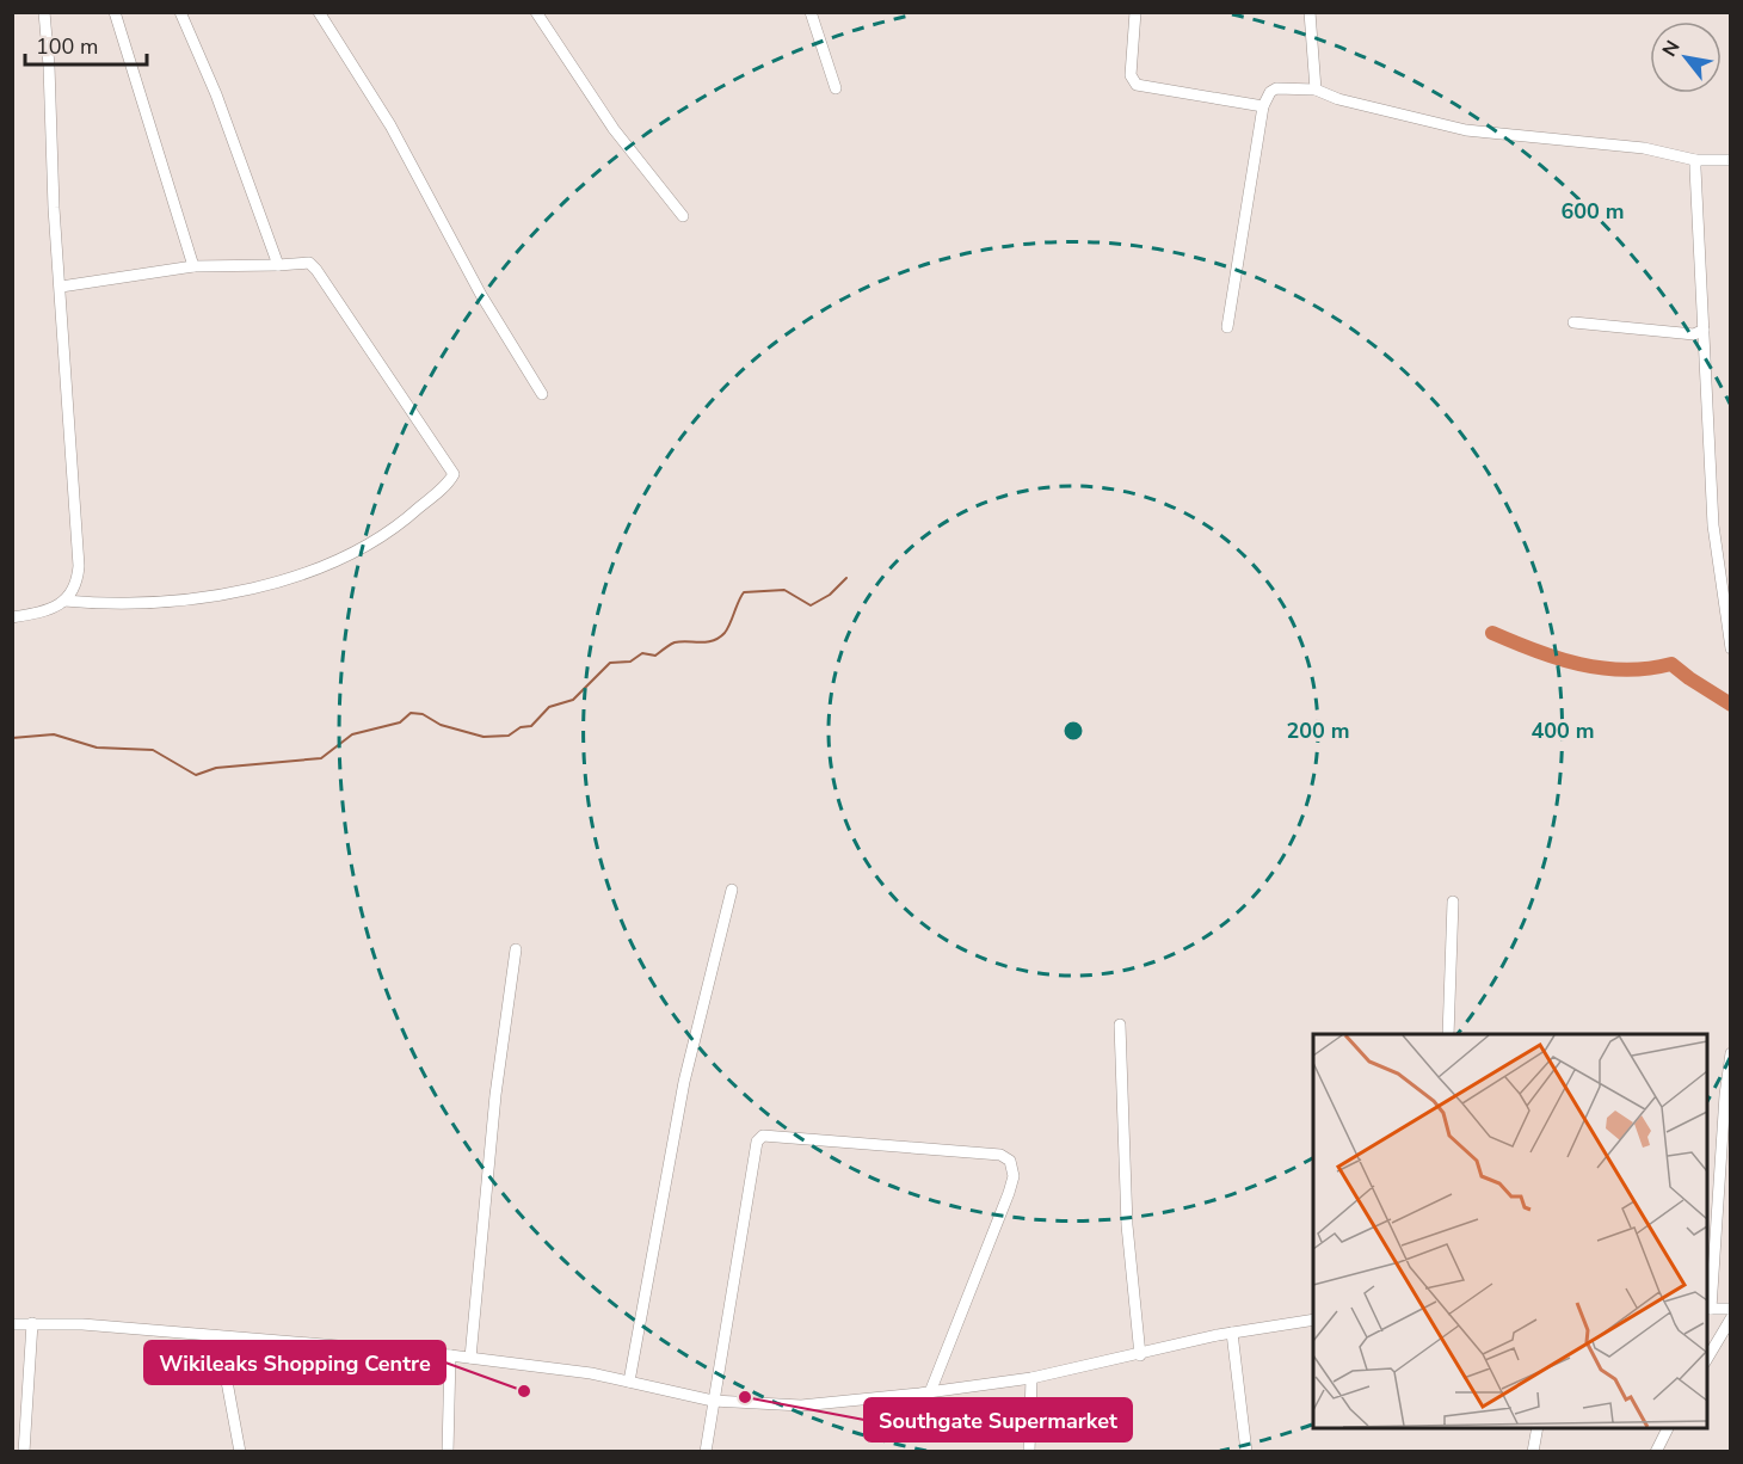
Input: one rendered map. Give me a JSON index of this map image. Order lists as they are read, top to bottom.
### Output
{
  "places": ["Wikileaks Shopping Centre", "Southgate Supermarket"],
  "scale_bar": "100 m",
  "north": "top left",
  "rings": ["600 m", "200 m", "400 m"]
}
